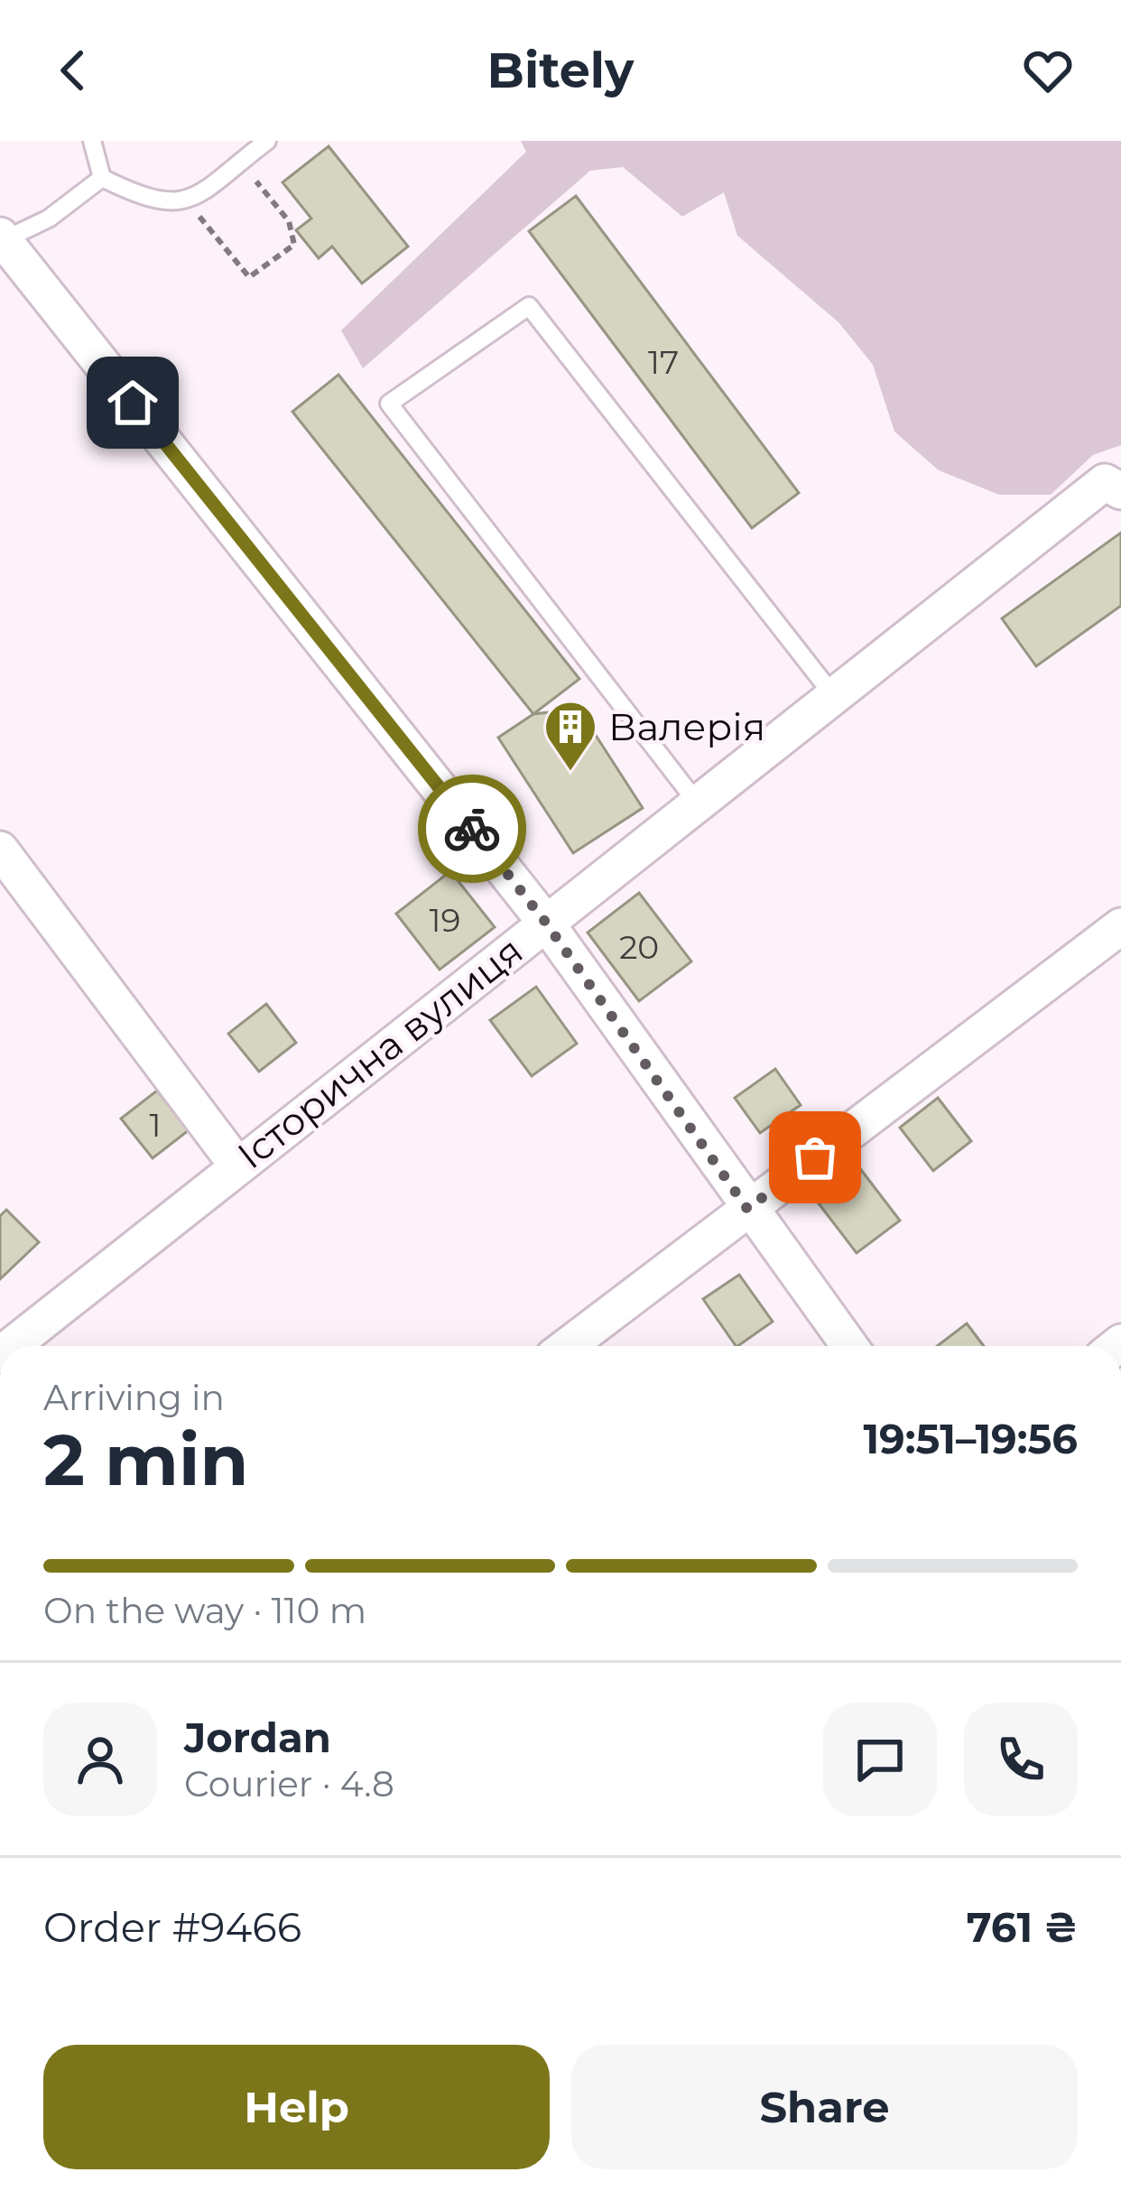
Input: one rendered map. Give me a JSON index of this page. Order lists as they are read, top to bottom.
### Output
{
  "streets": {
    "street": ["Історична вулиця"]
  },
  "places": {
    "building": ["Валерія"]
  },
  "house_numbers": [
    "17",
    "19",
    "20",
    "1"
  ],
  "page": {
    "header": "Bitely",
    "heading": ["2 min", "Arriving in", "19:51–19:56"],
    "panel": [
      "Jordan",
      "Courier · 4.8",
      "Order #9466",
      "761 ₴"
    ],
    "bar": "On the way · 110 m",
    "buttons": ["Help", "Share"]
  }
}
